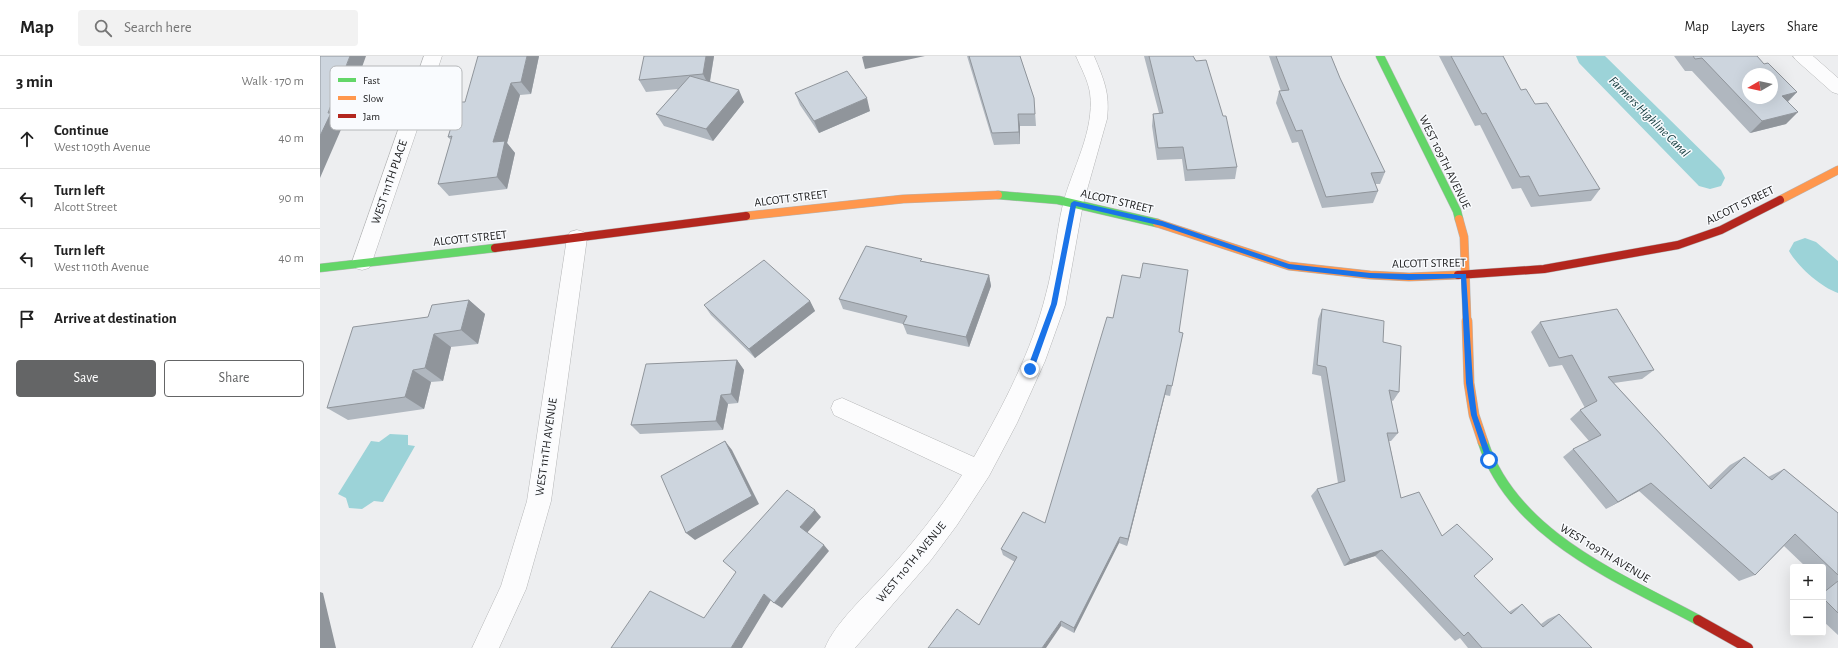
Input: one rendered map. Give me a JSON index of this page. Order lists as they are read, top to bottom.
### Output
{
  "streets": {
    "street": [
      "WEST 109TH AVENUE",
      "WEST 111TH PLACE",
      "ALCOTT STREET",
      "WEST 111TH AVENUE",
      "WEST 110TH AVENUE"
    ]
  },
  "crossings": [
    ["WEST 109TH AVENUE", "ALCOTT STREET"],
    ["WEST 111TH PLACE", "ALCOTT STREET"],
    ["ALCOTT STREET", "WEST 111TH AVENUE"],
    ["ALCOTT STREET", "WEST 110TH AVENUE"]
  ],
  "water": ["Farmers Highline Canal"],
  "legend": ["Fast", "Slow", "Jam"],
  "north": "left",
  "page": {
    "header": "Map",
    "search": "Search here",
    "nav": ["Map", "Layers", "Share"],
    "heading": ["3 min", "Walk · 170 m"],
    "list": [
      ["Continue", "West 109th Avenue", "40 m"],
      ["Turn left", "Alcott Street", "90 m"],
      ["Turn left", "West 110th Avenue", "40 m"],
      "Arrive at destination"
    ],
    "buttons": ["Save", "Share"],
    "map_buttons": ["+", "−"]
  }
}
